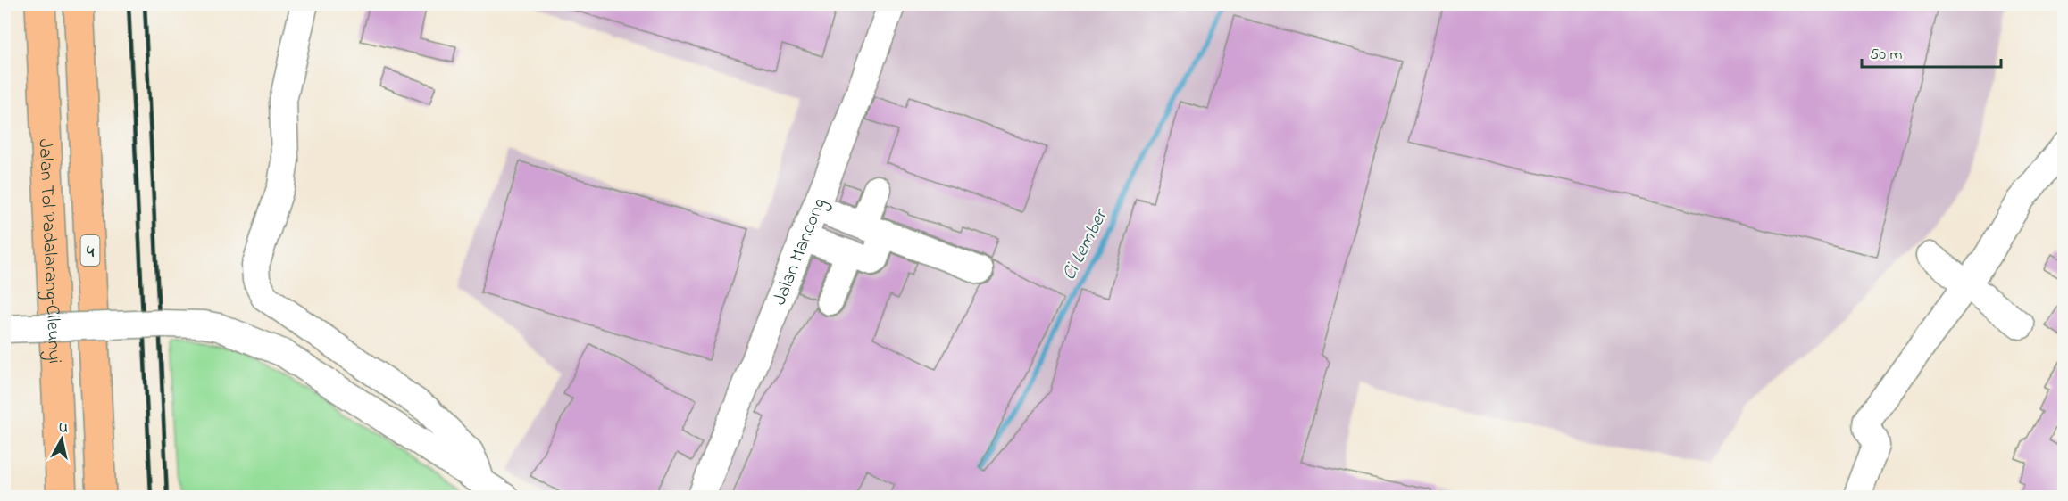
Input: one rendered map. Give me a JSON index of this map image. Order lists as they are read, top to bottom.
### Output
{
  "streets": {
    "highway": ["Jalan Tol Padalarang–Cileunyi", "4"],
    "street": ["Jalan Mancong"]
  },
  "water": ["Ci Lember"],
  "scale_bar": "50 m",
  "north": "top"
}
